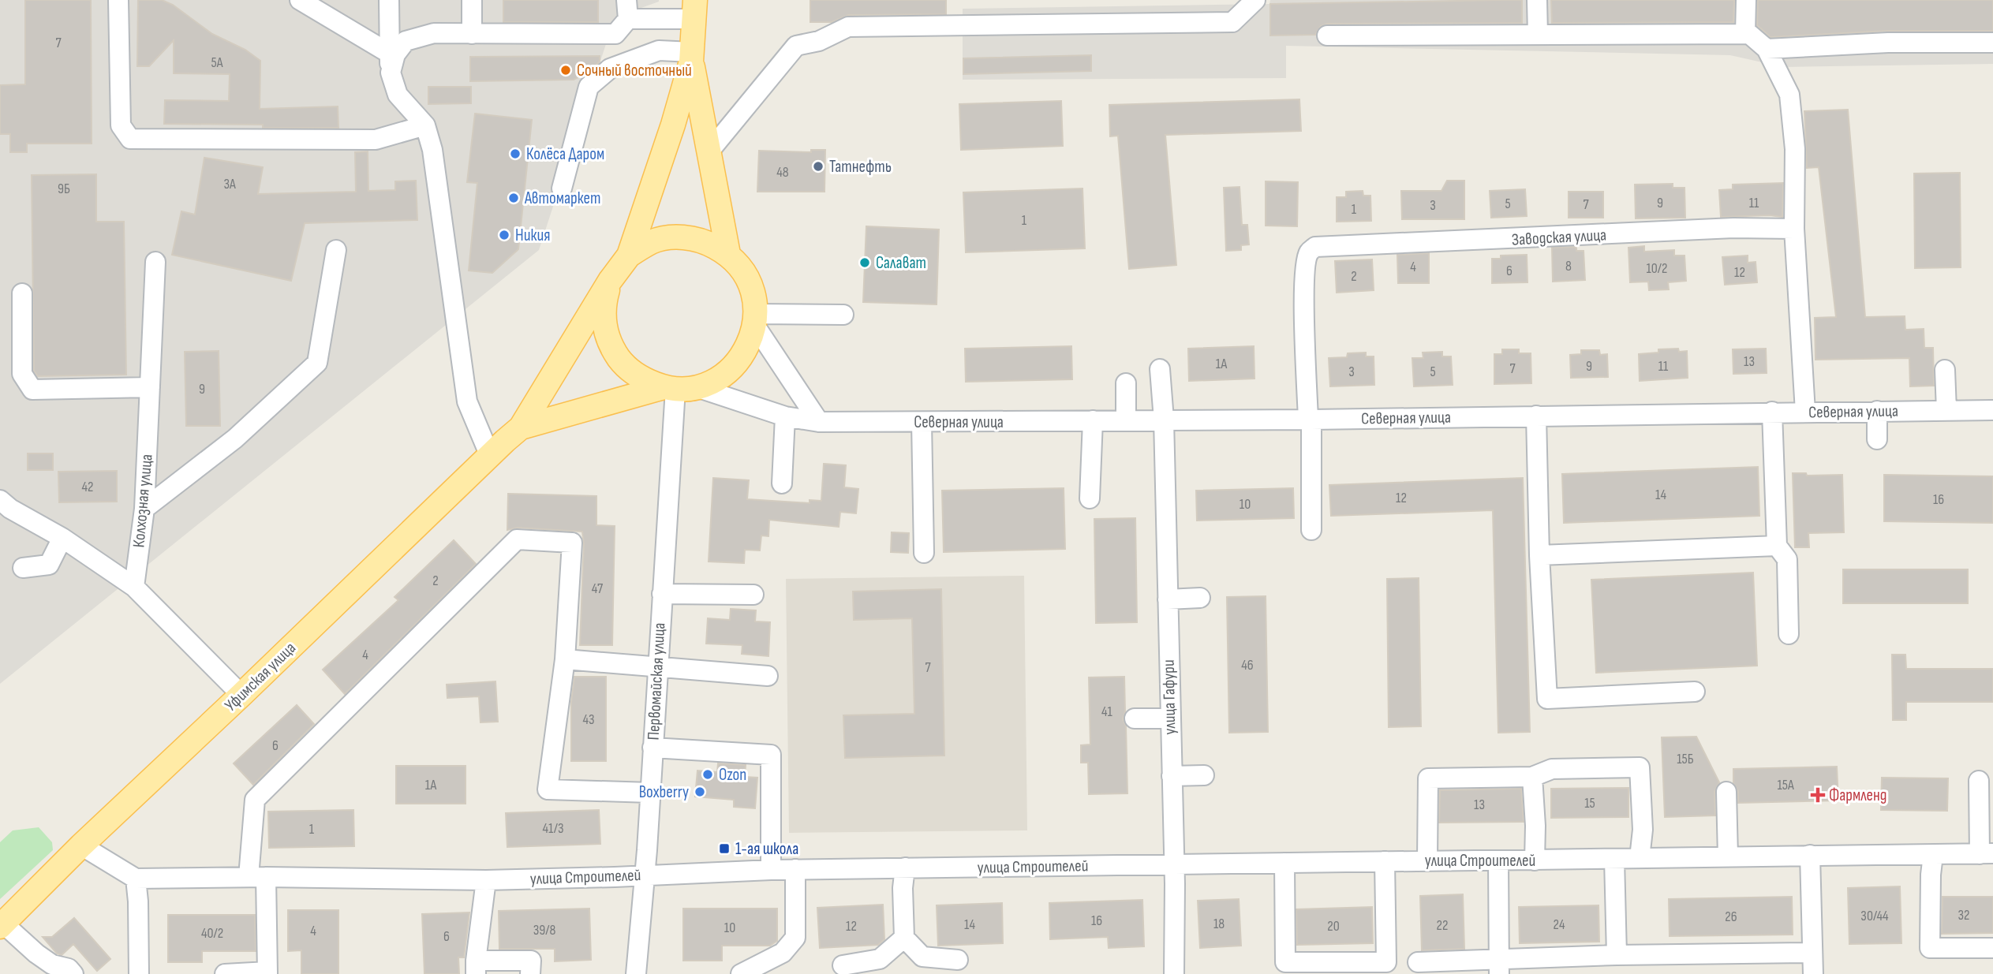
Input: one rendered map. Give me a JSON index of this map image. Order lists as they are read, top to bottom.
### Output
{
  "streets": {
    "main road": ["Уфимская улица"],
    "street": [
      "Заводская улица",
      "Северная улица",
      "Колхозная улица",
      "Первомайская улица",
      "улица Гафури",
      "улица Строителей"
    ]
  },
  "crossings": [
    ["Заводская улица", "Северная улица"],
    ["Северная улица", "Первомайская улица"],
    ["Северная улица", "улица Гафури"],
    ["Первомайская улица", "улица Строителей"],
    ["улица Гафури", "улица Строителей"]
  ],
  "places": {
    "other": [
      "Сочный восточный",
      "Колёса Даром",
      "Татнефть",
      "Автомаркет",
      "Никия",
      "Салават",
      "Ozon",
      "Boxberry"
    ],
    "health": ["Фармленд"],
    "transit": ["1-ая школа"]
  },
  "house_numbers": [
    "7",
    "5А",
    "48",
    "3А",
    "9Б",
    "9",
    "11",
    "5",
    "7",
    "3",
    "1",
    "1",
    "8",
    "4",
    "10/2",
    "6",
    "12",
    "2",
    "13",
    "1А",
    "9",
    "11",
    "7",
    "3",
    "5",
    "9",
    "42",
    "14",
    "12",
    "16",
    "10",
    "2",
    "47",
    "4",
    "46",
    "7",
    "41",
    "43",
    "6",
    "15Б",
    "1А",
    "15А",
    "15",
    "13",
    "41/3",
    "1",
    "32",
    "30/44",
    "26",
    "16",
    "18",
    "14",
    "24",
    "22",
    "12",
    "20",
    "10",
    "39/8",
    "4",
    "40/2",
    "6"
  ]
}
